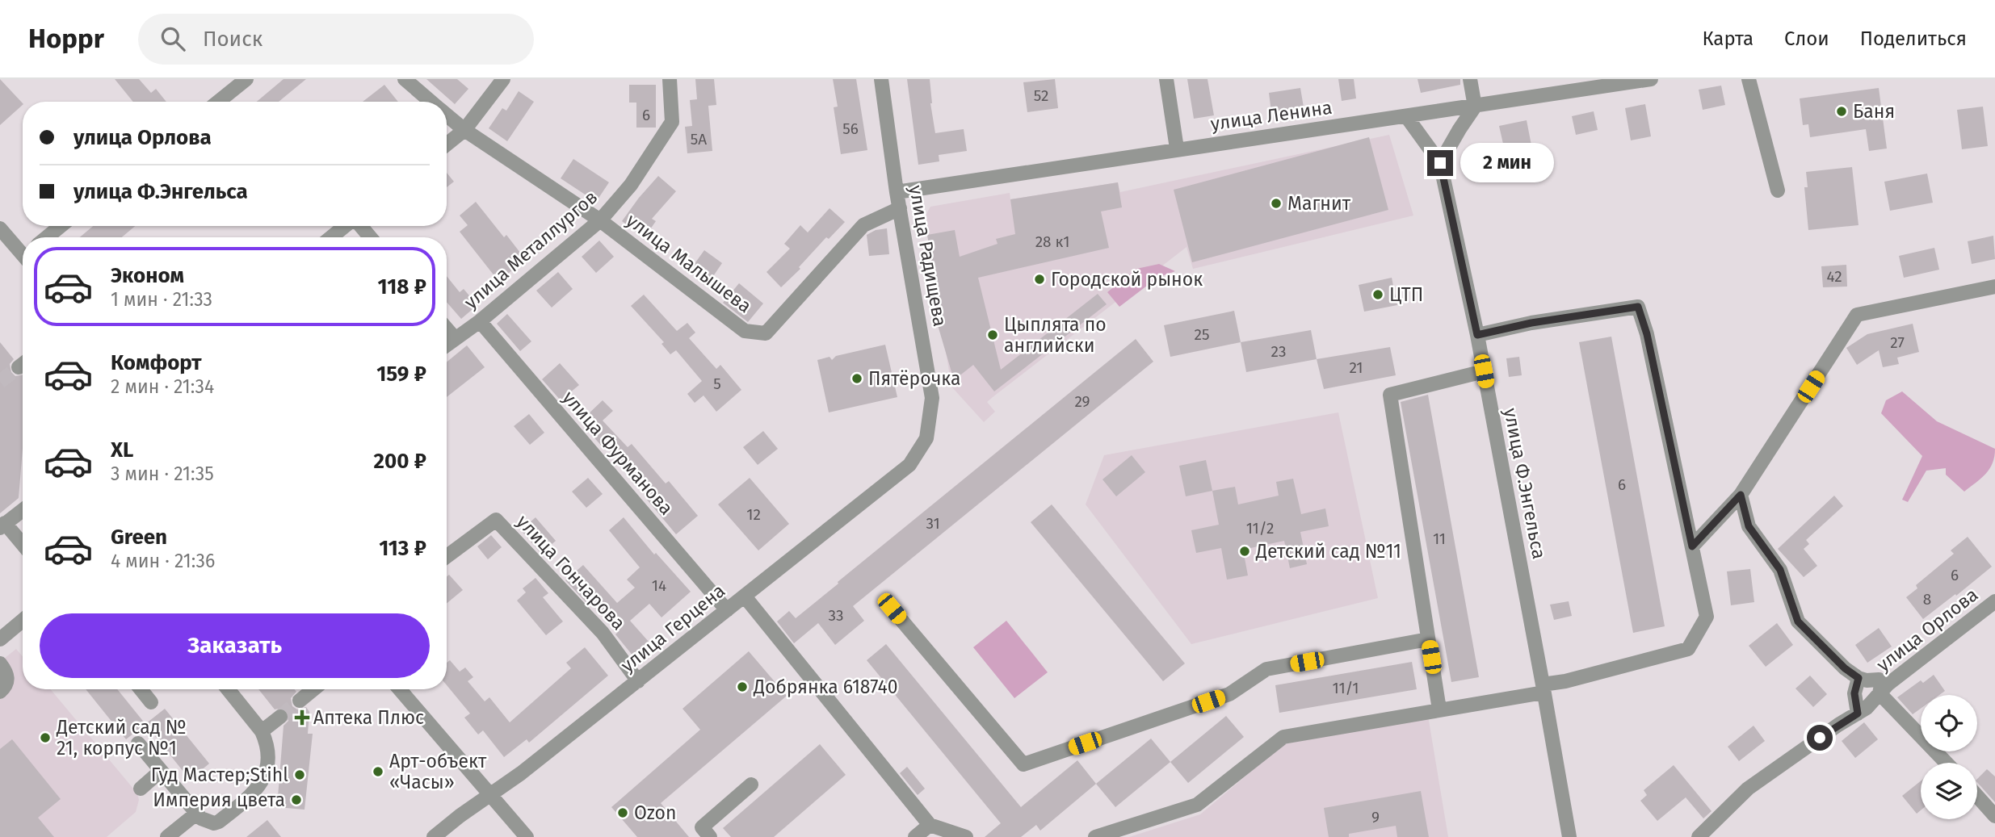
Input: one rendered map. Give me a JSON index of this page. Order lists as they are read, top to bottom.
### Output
{
  "streets": {
    "street": [
      "улица Ленина",
      "улица Металлургов",
      "улица Радищева",
      "улица Малышева",
      "улица Фурманова",
      "улица Ф.Энгельса",
      "улица Гончарова",
      "улица Герцена",
      "улица Орлова"
    ]
  },
  "crossings": [
    ["улица Ленина", "улица Радищева"],
    ["улица Ленина", "улица Ф.Энгельса"],
    ["улица Металлургов", "улица Малышева"],
    ["улица Металлургов", "улица Фурманова"],
    ["улица Радищева", "улица Малышева"],
    ["улица Радищева", "улица Герцена"],
    ["улица Фурманова", "улица Герцена"],
    ["улица Гончарова", "улица Герцена"]
  ],
  "places": {
    "other": [
      "Баня",
      "Магнит",
      "Городской рынок",
      "ЦТП",
      "Цыплята по английски",
      "Пятёрочка",
      "Детский сад №11",
      "Добрянка 618740",
      "Детский сад № 21, корпус №1",
      "Арт-объект «Часы»",
      "Гуд Мастер;Stihl",
      "Империя цвета",
      "Ozon"
    ],
    "health": ["Аптека Плюс"]
  },
  "house_numbers": [
    "52",
    "6",
    "56",
    "5А",
    "28 к1",
    "42",
    "25",
    "27",
    "23",
    "21",
    "5",
    "29",
    "6",
    "12",
    "31",
    "11/2",
    "11",
    "6",
    "14",
    "8",
    "33",
    "11/1",
    "9"
  ],
  "page": {
    "header": "Hoppr",
    "search": "Поиск",
    "nav": ["Карта", "Слои", "Поделиться"],
    "banner": ["улица Орлова", "улица Ф.Энгельса"],
    "bubble": "2 мин",
    "list": [
      {
        "name": "Эконом",
        "note": "1 мин · 21:33",
        "value": "118 ₽"
      },
      {
        "name": "Комфорт",
        "note": "2 мин · 21:34",
        "value": "159 ₽"
      },
      {
        "name": "XL",
        "note": "3 мин · 21:35",
        "value": "200 ₽"
      },
      {
        "name": "Green",
        "note": "4 мин · 21:36",
        "value": "113 ₽"
      }
    ],
    "buttons": "Заказать"
  }
}
